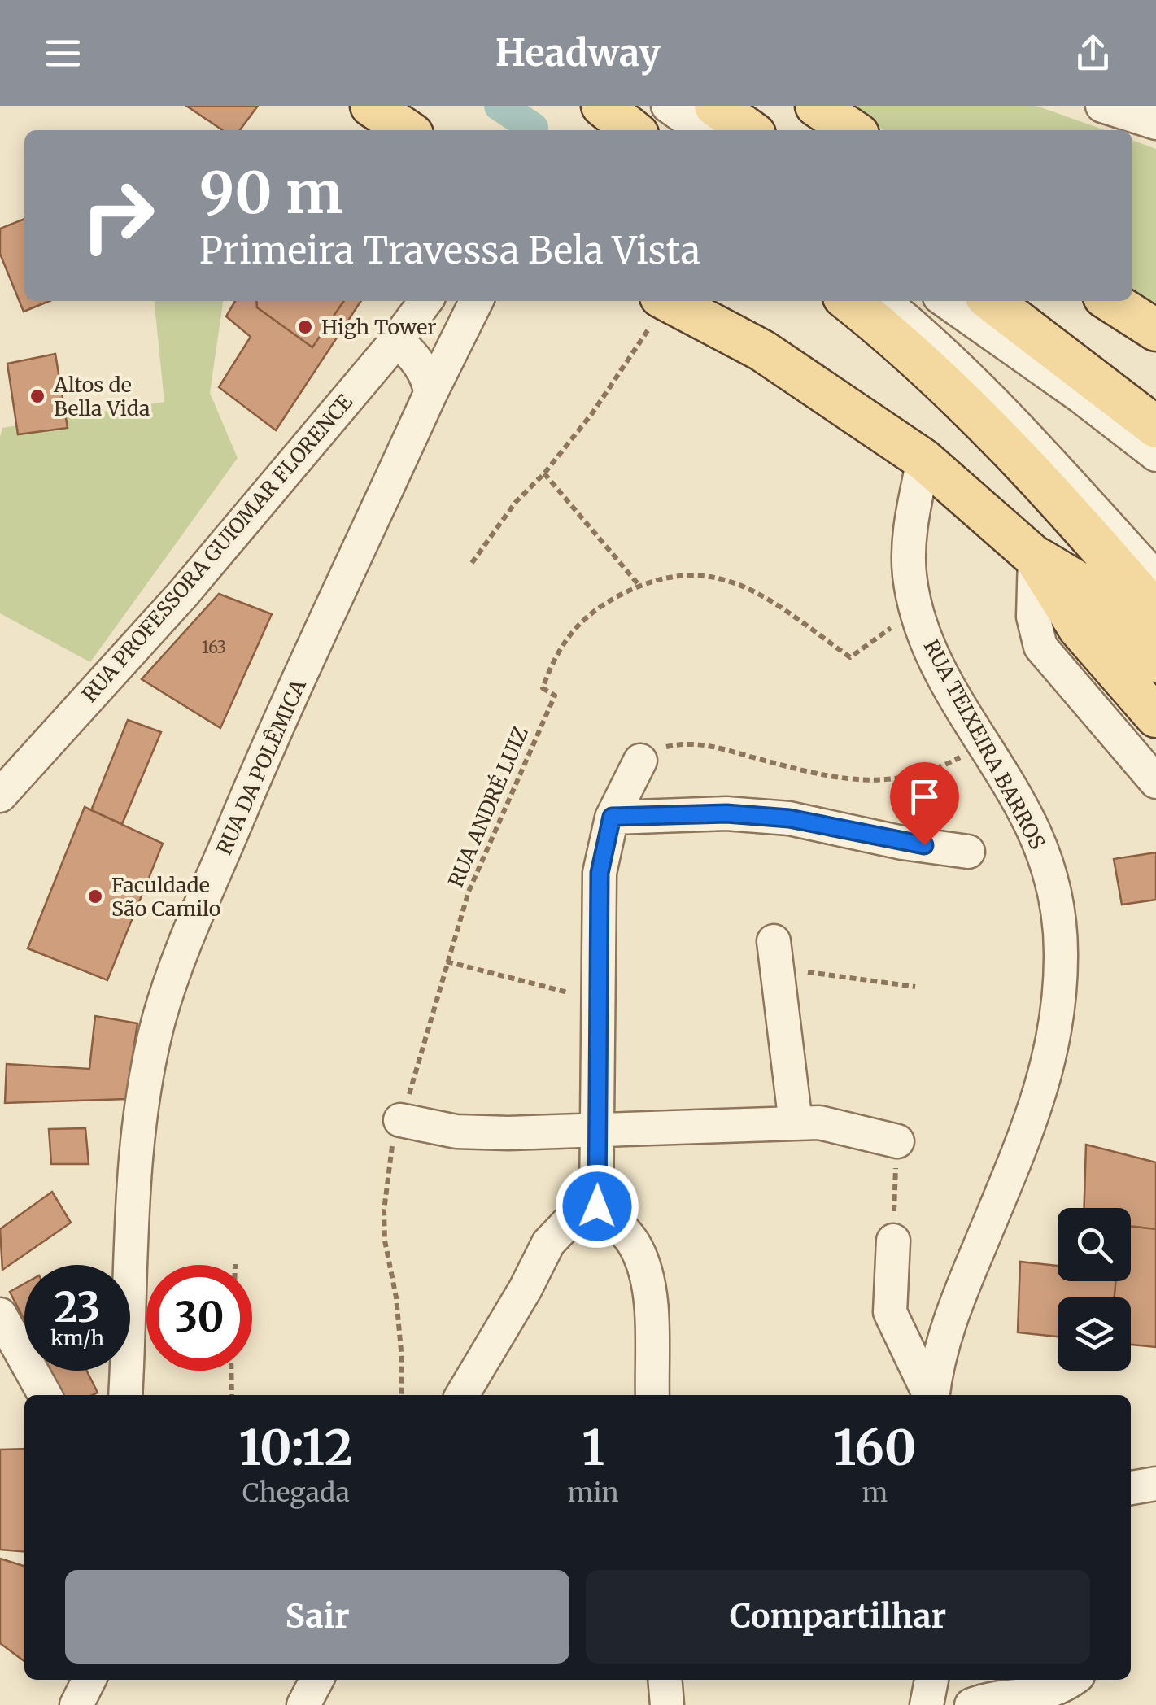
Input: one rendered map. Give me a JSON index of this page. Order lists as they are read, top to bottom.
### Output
{
  "streets": {
    "street": ["RUA PROFESSORA GUIOMAR FLORENCE", "RUA TEIXEIRA BARROS", "RUA DA POLÊMICA"],
    "path": ["RUA ANDRÉ LUIZ"]
  },
  "crossings": [
    ["RUA TEIXEIRA BARROS", "RUA ANDRÉ LUIZ"]
  ],
  "places": ["High Tower", "Altos de Bella Vida", "Faculdade São Camilo"],
  "house_numbers": ["163"],
  "page": {
    "header": "Headway",
    "turn": ["90 m", "Primeira Travessa Bela Vista"],
    "speed": "23 km/h",
    "limit": "30",
    "eta": [
      "10:12",
      "Chegada",
      "1",
      "min",
      "160",
      "m"
    ],
    "buttons": ["Sair", "Compartilhar"]
  }
}
